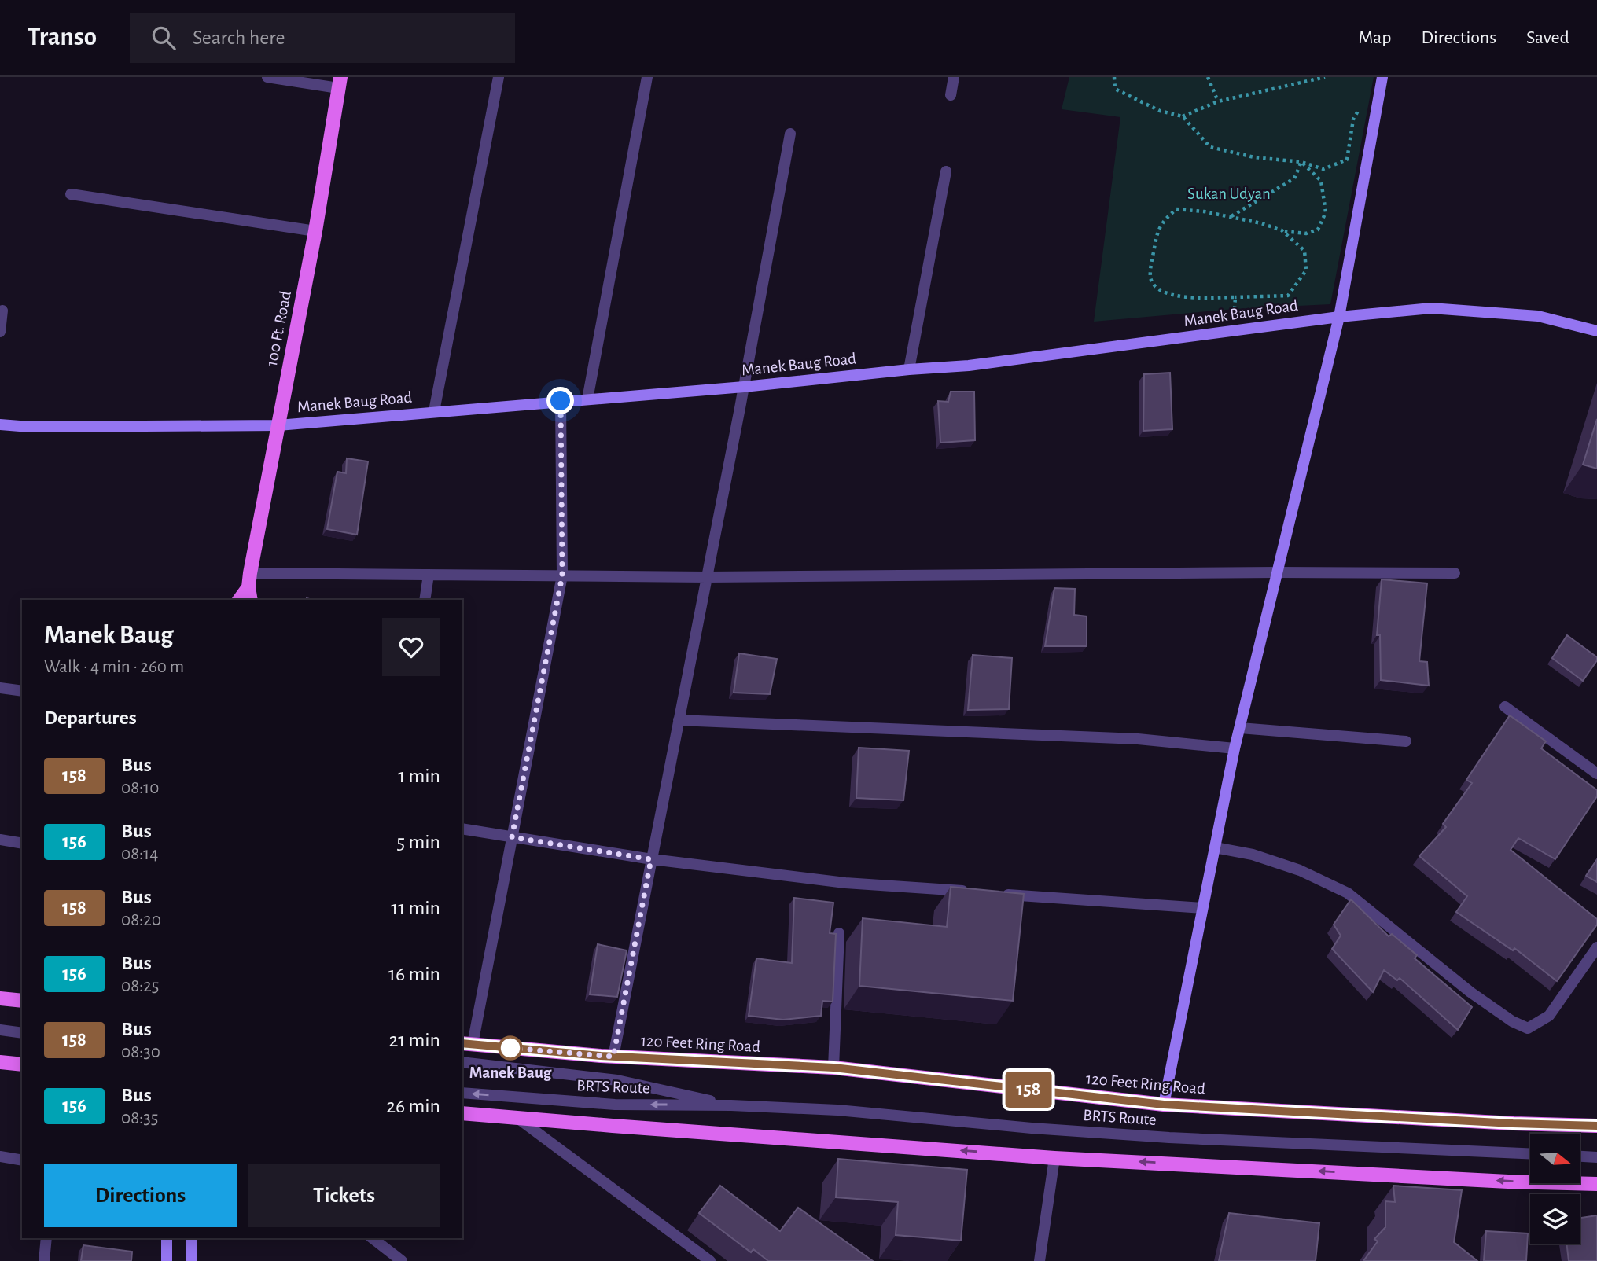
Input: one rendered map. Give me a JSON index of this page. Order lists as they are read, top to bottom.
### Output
{
  "streets": {
    "main road": ["100 Ft. Road", "120 Feet Ring Road"],
    "street": ["Manek Baug Road", "BRTS Route"]
  },
  "crossings": [
    ["Manek Baug Road", "100 Ft. Road"]
  ],
  "parks": ["Sukan Udyan"],
  "places": ["Manek Baug"],
  "lines": ["bus line 158"],
  "north": "right",
  "page": {
    "header": "Transo",
    "search": "Search here",
    "nav": ["Map", "Directions", "Saved"],
    "on_map": "158",
    "heading": [
      ["Manek Baug", "Walk · 4 min · 260 m"],
      "Departures"
    ],
    "list": [
      {
        "mark": "158",
        "name": "Bus",
        "note": "08:10",
        "value": "1 min"
      },
      {
        "mark": "156",
        "name": "Bus",
        "note": "08:14",
        "value": "5 min"
      },
      {
        "mark": "158",
        "name": "Bus",
        "note": "08:20",
        "value": "11 min"
      },
      {
        "mark": "156",
        "name": "Bus",
        "note": "08:25",
        "value": "16 min"
      },
      {
        "mark": "158",
        "name": "Bus",
        "note": "08:30",
        "value": "21 min"
      },
      {
        "mark": "156",
        "name": "Bus",
        "note": "08:35",
        "value": "26 min"
      }
    ],
    "buttons": ["Directions", "Tickets"]
  }
}
